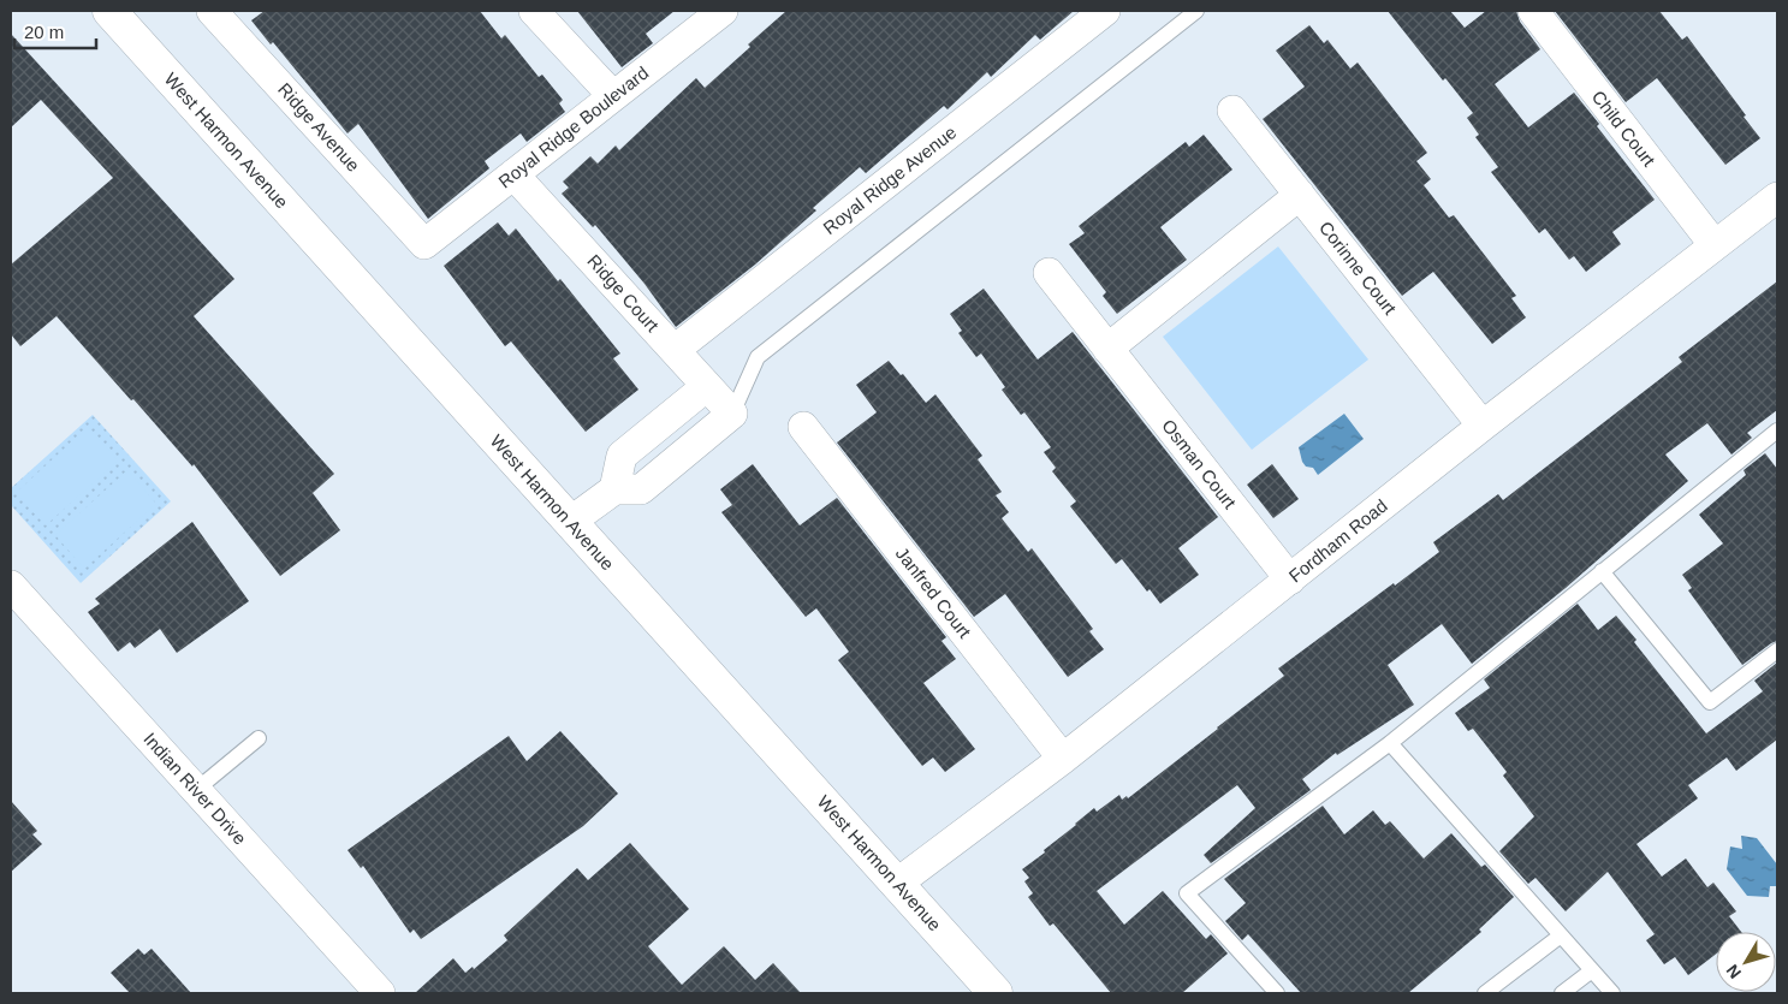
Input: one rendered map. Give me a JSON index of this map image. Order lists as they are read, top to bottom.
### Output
{
  "streets": {
    "main road": ["West Harmon Avenue"],
    "street": [
      "Ridge Avenue",
      "Royal Ridge Boulevard",
      "Child Court",
      "Royal Ridge Avenue",
      "Corinne Court",
      "Ridge Court",
      "Osman Court",
      "Fordham Road",
      "Janfred Court",
      "Indian River Drive"
    ]
  },
  "crossings": [
    ["Ridge Avenue", "Royal Ridge Boulevard"],
    ["Royal Ridge Boulevard", "Ridge Court"],
    ["Child Court", "Fordham Road"],
    ["West Harmon Avenue", "Fordham Road"],
    ["Royal Ridge Avenue", "Ridge Court"],
    ["Corinne Court", "Fordham Road"],
    ["Osman Court", "Fordham Road"],
    ["Fordham Road", "Janfred Court"]
  ],
  "scale_bar": "20 m",
  "north": "bottom left"
}
